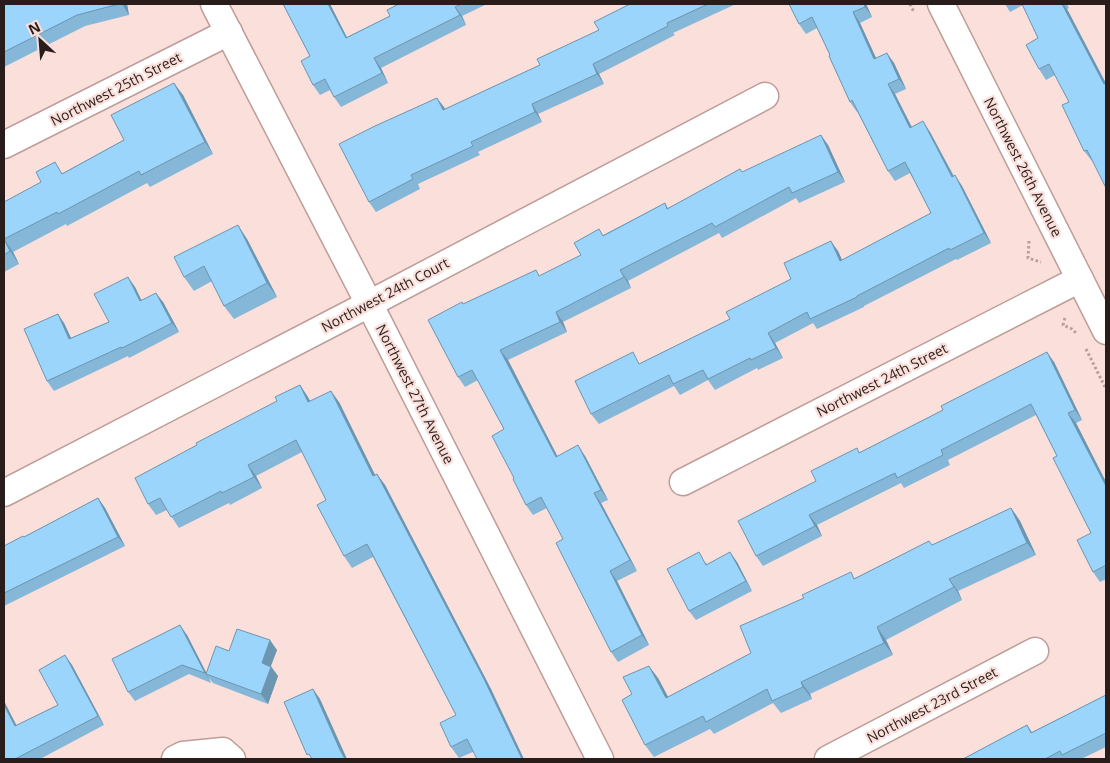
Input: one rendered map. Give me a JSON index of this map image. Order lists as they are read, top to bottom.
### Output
{
  "streets": {
    "street": [
      "Northwest 25th Street",
      "Northwest 26th Avenue",
      "Northwest 24th Court",
      "Northwest 24th Street",
      "Northwest 27th Avenue",
      "Northwest 23rd Street"
    ]
  },
  "crossings": [
    ["Northwest 25th Street", "Northwest 27th Avenue"],
    ["Northwest 26th Avenue", "Northwest 24th Street"],
    ["Northwest 24th Court", "Northwest 27th Avenue"]
  ],
  "north": "top left"
}
